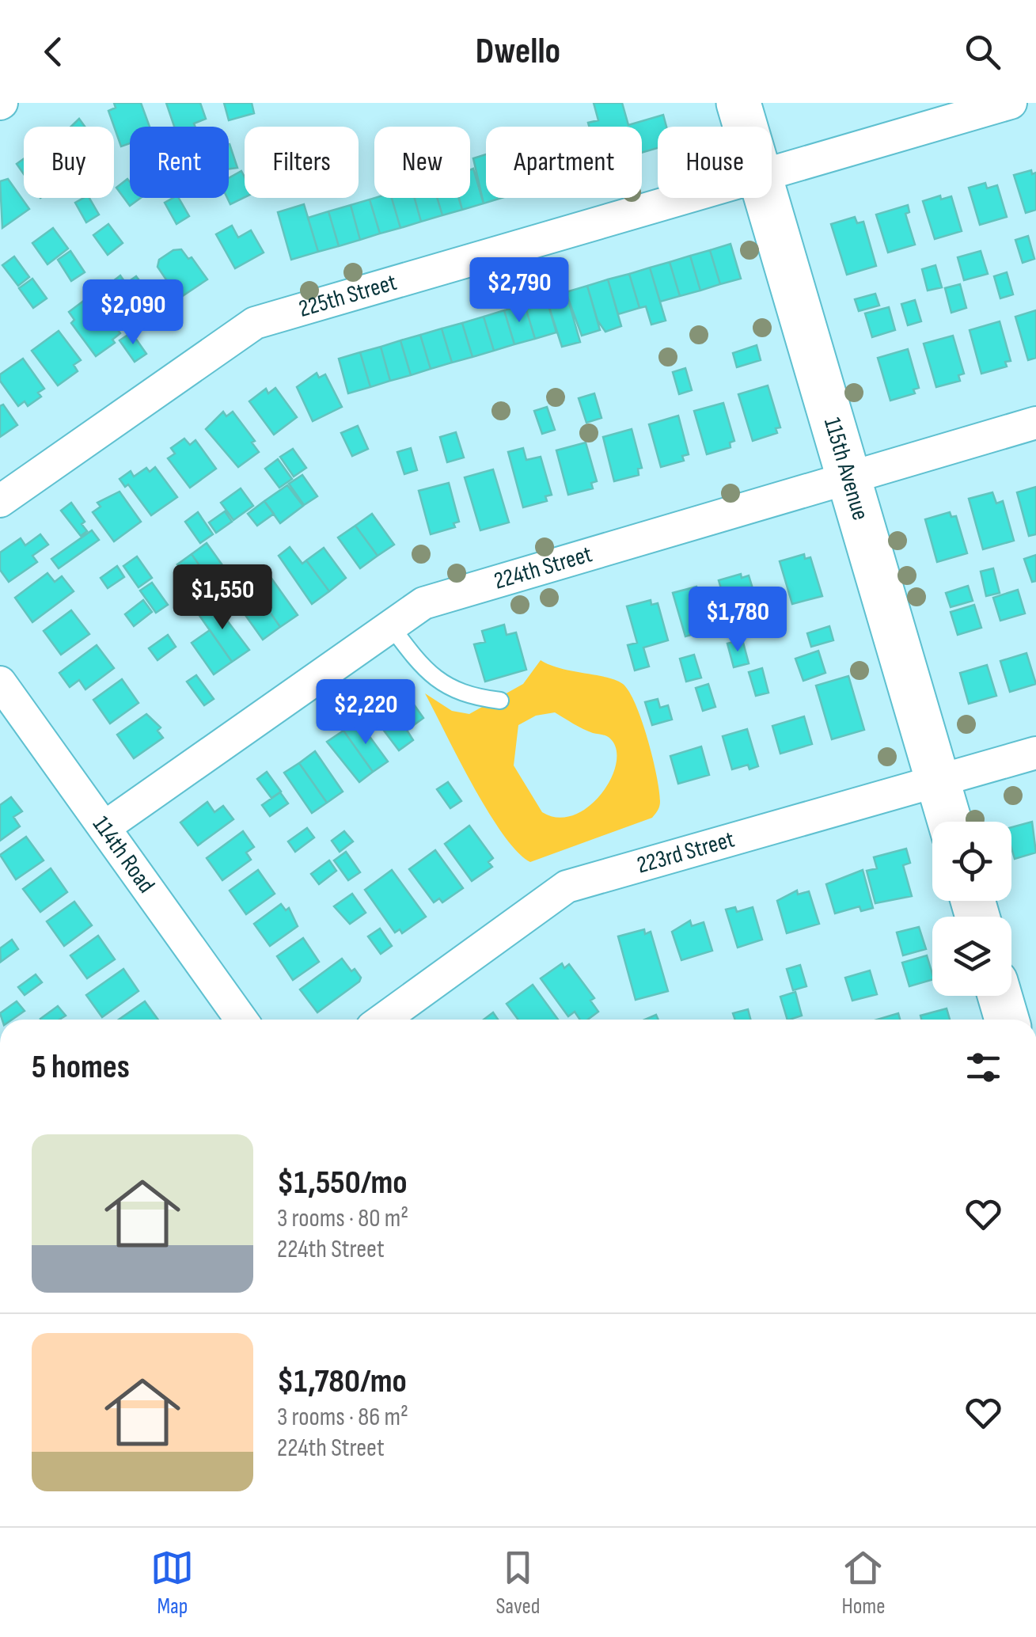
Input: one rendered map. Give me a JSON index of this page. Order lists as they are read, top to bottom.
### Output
{
  "streets": {
    "main road": ["115th Avenue"],
    "street": [
      "225th Street",
      "224th Street",
      "223rd Street",
      "114th Road"
    ]
  },
  "crossings": [
    ["115th Avenue", "224th Street"],
    ["115th Avenue", "223rd Street"],
    ["224th Street", "114th Road"]
  ],
  "page": {
    "header": "Dwello",
    "chip": [
      "Buy",
      "Rent",
      "Filters",
      "New",
      "Apartment",
      "House"
    ],
    "price": [
      "$2,790",
      "$2,090",
      "$1,550",
      "$1,780",
      "$2,220"
    ],
    "heading": "5 homes",
    "list": [
      {
        "name": "$1,550/mo",
        "note": "3 rooms · 80 m² · 224th Street"
      },
      {
        "name": "$1,780/mo",
        "note": "3 rooms · 86 m² · 224th Street"
      }
    ],
    "tabs": ["Map", "Saved", "Home"]
  }
}
